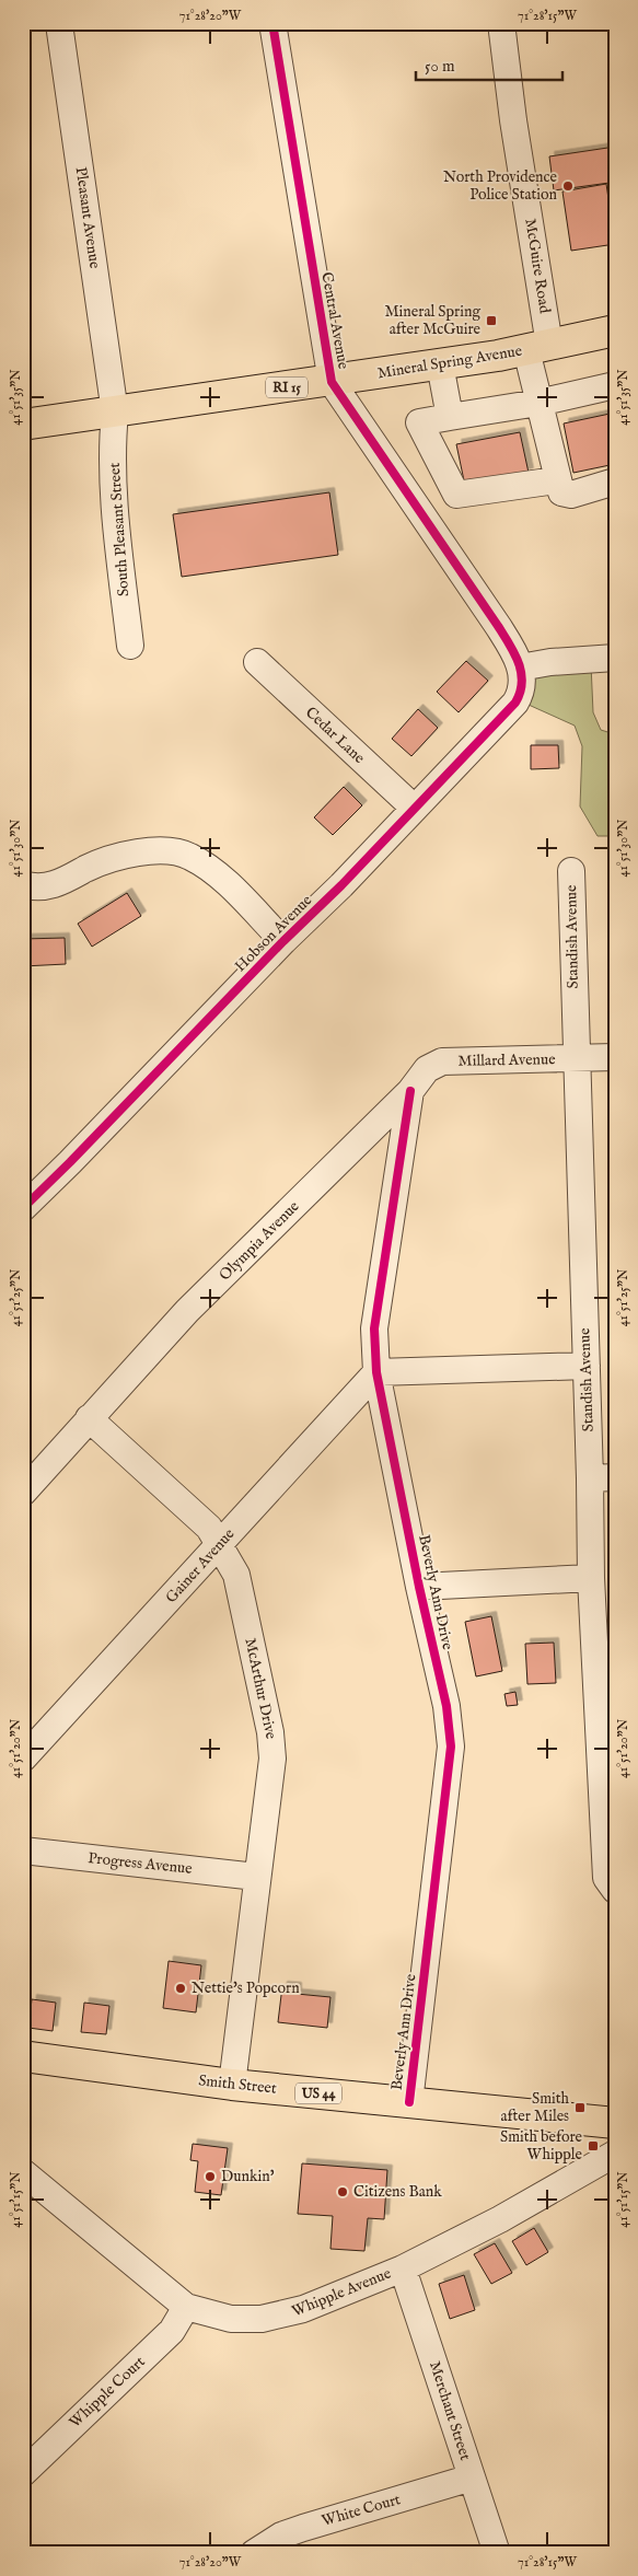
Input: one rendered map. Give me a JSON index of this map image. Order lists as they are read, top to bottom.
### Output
{
  "streets": {
    "main road": [
      "Mineral Spring Avenue",
      "RI 15",
      "Smith Street",
      "US 44"
    ],
    "street": [
      "Pleasant Avenue",
      "McGuire Road",
      "Central Avenue",
      "South Pleasant Street",
      "Cedar Lane",
      "Hobson Avenue",
      "Standish Avenue",
      "Millard Avenue",
      "Olympia Avenue",
      "Gainer Avenue",
      "Beverly Ann Drive",
      "McArthur Drive",
      "Progress Avenue",
      "Whipple Avenue",
      "Whipple Court",
      "Merchant Street",
      "White Court"
    ]
  },
  "crossings": [
    ["Pleasant Avenue", "Mineral Spring Avenue"],
    ["Pleasant Avenue", "South Pleasant Street"],
    ["McGuire Road", "Mineral Spring Avenue"],
    ["Central Avenue", "Mineral Spring Avenue"],
    ["Central Avenue", "Hobson Avenue"],
    ["Mineral Spring Avenue", "South Pleasant Street"],
    ["Cedar Lane", "Hobson Avenue"],
    ["Standish Avenue", "Millard Avenue"],
    ["Millard Avenue", "Olympia Avenue"],
    ["Millard Avenue", "Beverly Ann Drive"],
    ["Olympia Avenue", "Beverly Ann Drive"],
    ["Olympia Avenue", "McArthur Drive"],
    ["Gainer Avenue", "Beverly Ann Drive"],
    ["Gainer Avenue", "McArthur Drive"],
    ["Beverly Ann Drive", "Smith Street"],
    ["McArthur Drive", "Progress Avenue"],
    ["McArthur Drive", "Smith Street"],
    ["Whipple Avenue", "Whipple Court"],
    ["Whipple Avenue", "Merchant Street"],
    ["Merchant Street", "White Court"]
  ],
  "places": {
    "other": [
      "North Providence Police Station",
      "Nettie's Popcorn",
      "Dunkin'",
      "Citizens Bank"
    ],
    "transit": ["Mineral Spring after McGuire", "Smith after Miles", "Smith before Whipple"]
  },
  "scale_bar": "50 m",
  "coordinates": [
    "71°28'20\"W",
    "71°28'15\"W",
    "41°51'35\"N",
    "41°51'30\"N",
    "41°51'25\"N",
    "41°51'20\"N",
    "41°51'15\"N"
  ]
}
